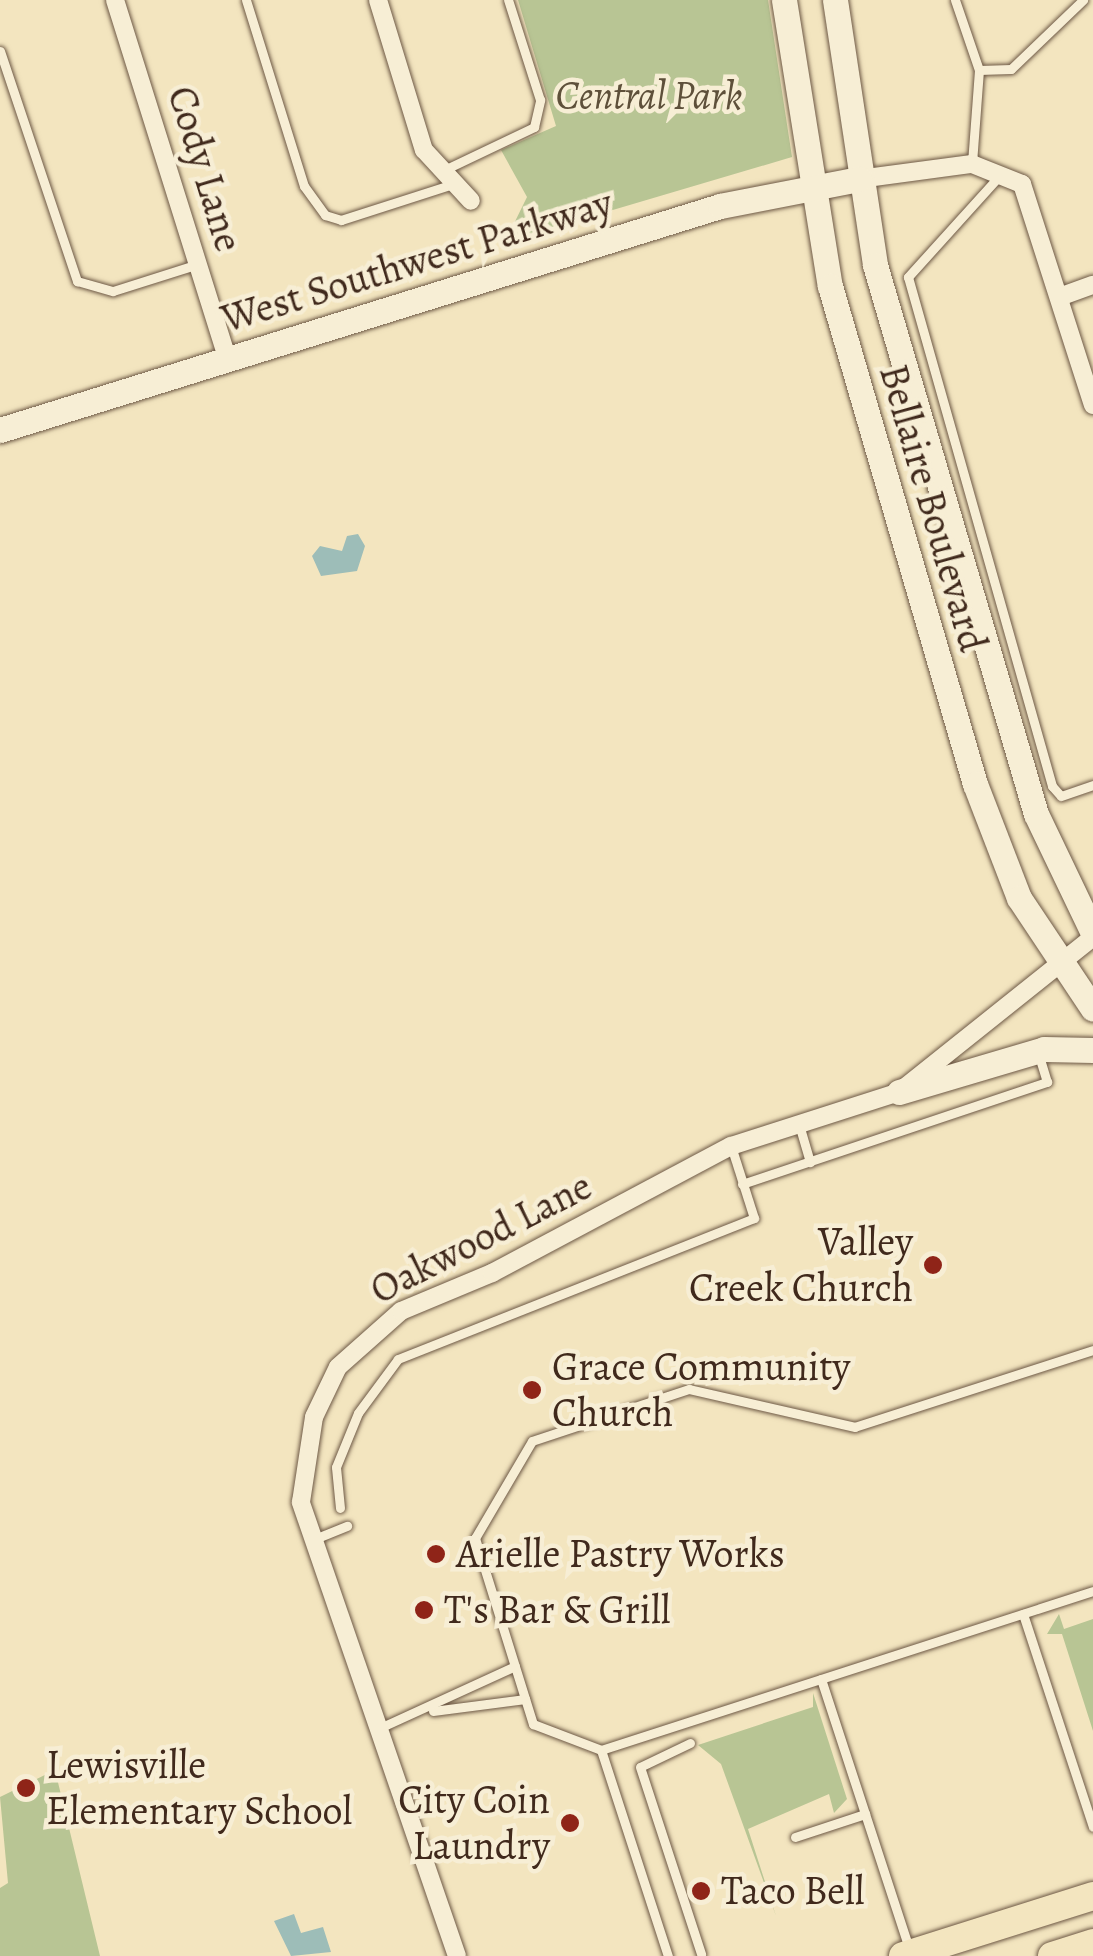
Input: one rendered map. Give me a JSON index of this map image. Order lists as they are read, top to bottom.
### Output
{
  "streets": {
    "main road": ["West Southwest Parkway", "Bellaire Boulevard"],
    "street": ["Cody Lane", "Oakwood Lane"]
  },
  "crossings": [
    ["Cody Lane", "West Southwest Parkway"],
    ["West Southwest Parkway", "Bellaire Boulevard"],
    ["Bellaire Boulevard", "Oakwood Lane"]
  ],
  "parks": ["Central Park"],
  "places": [
    "Valley Creek Church",
    "Grace Community Church",
    "Arielle Pastry Works",
    "T's Bar & Grill",
    "Lewisville Elementary School",
    "City Coin Laundry",
    "Taco Bell"
  ]
}
